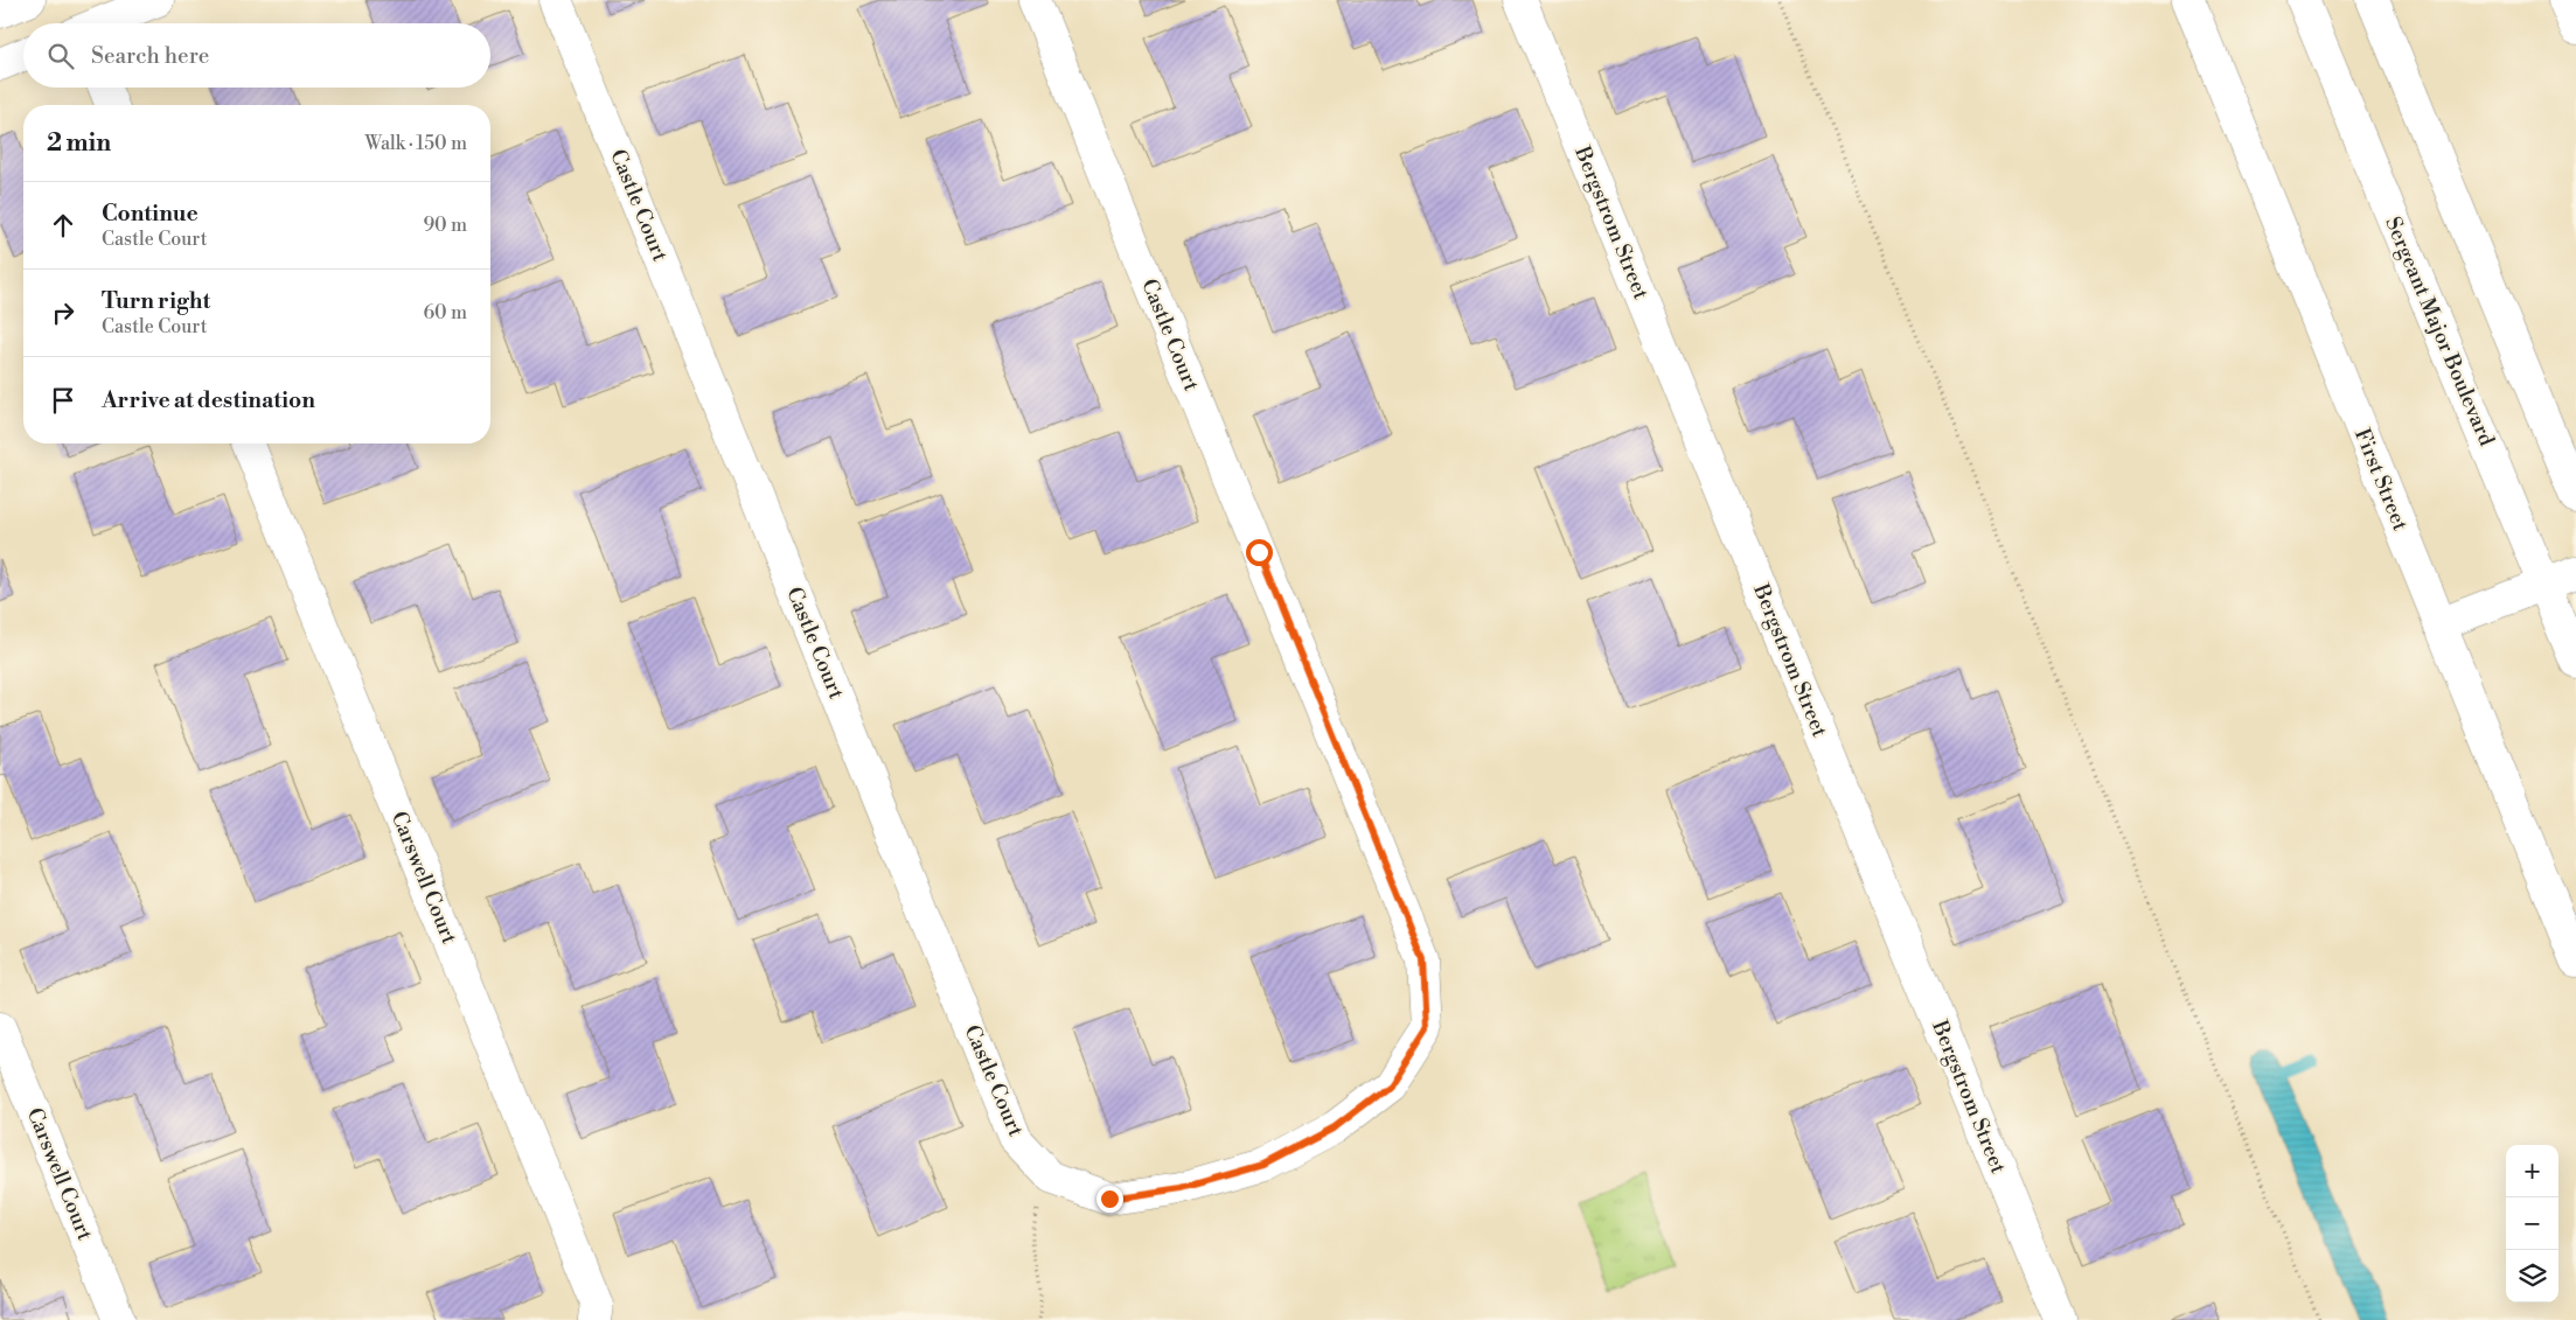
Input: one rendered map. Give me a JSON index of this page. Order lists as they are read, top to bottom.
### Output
{
  "streets": {
    "street": [
      "Castle Court",
      "Bergstrom Street",
      "Sergeant Major Boulevard",
      "First Street",
      "Carswell Court"
    ]
  },
  "page": {
    "search": "Search here",
    "heading": ["2 min", "Walk · 150 m"],
    "list": [
      ["Continue", "Castle Court", "90 m"],
      ["Turn right", "Castle Court", "60 m"],
      "Arrive at destination"
    ],
    "map_buttons": ["+", "−"]
  }
}
